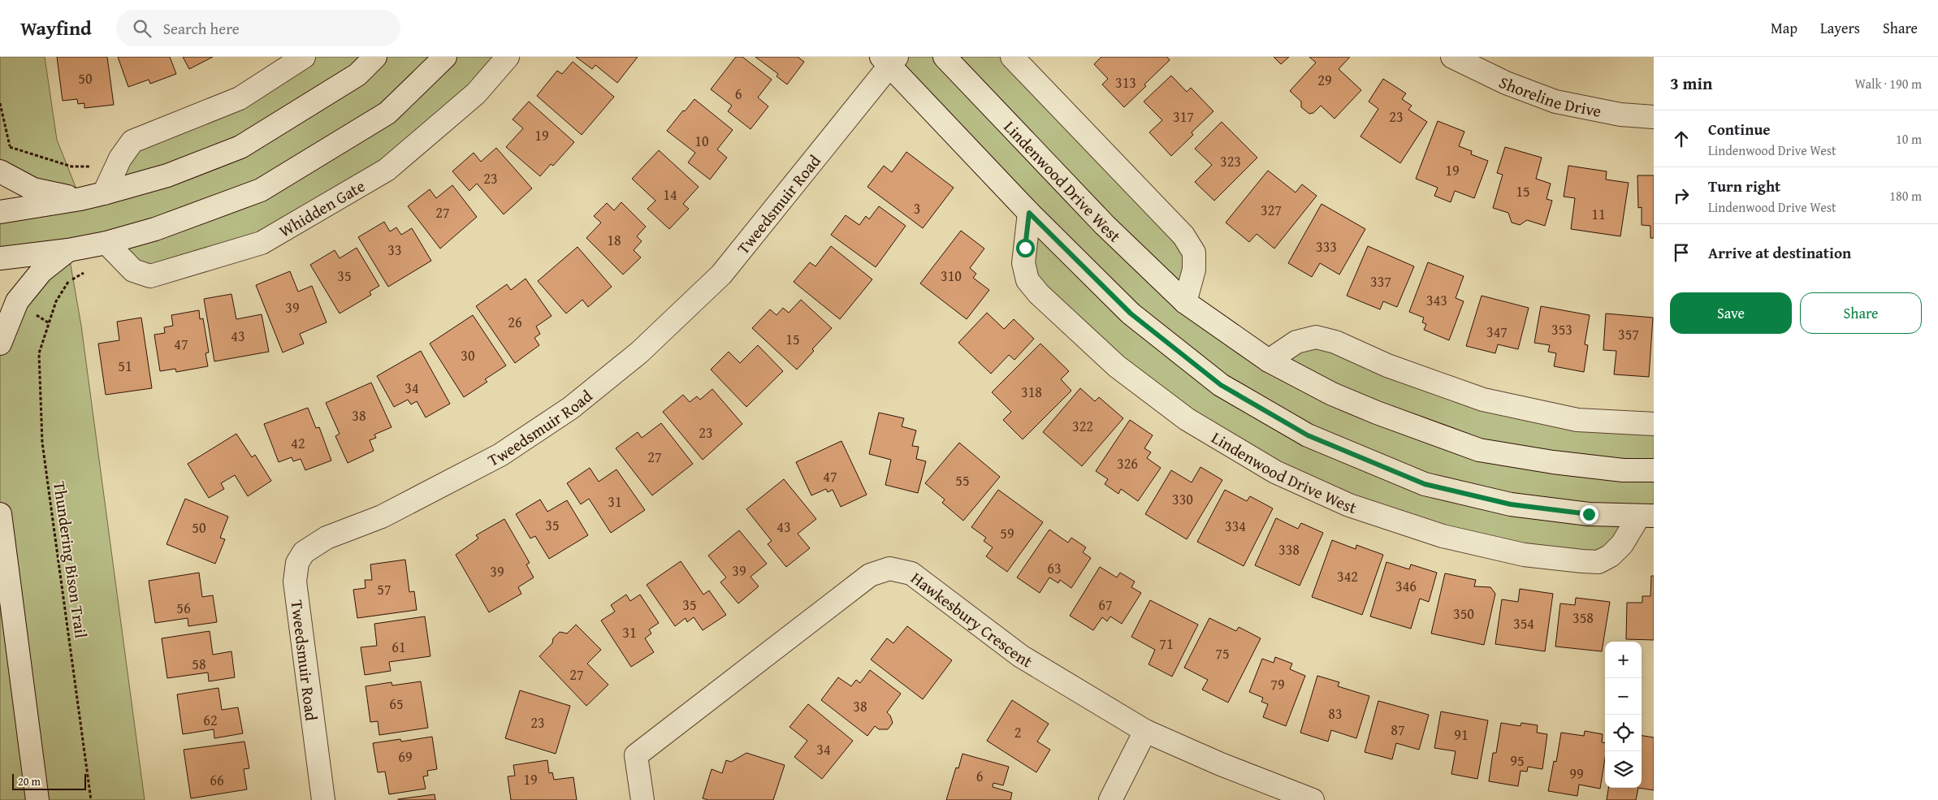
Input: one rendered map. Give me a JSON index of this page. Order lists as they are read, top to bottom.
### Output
{
  "streets": {
    "street": [
      "Shoreline Drive",
      "Lindenwood Drive West",
      "Tweedsmuir Road",
      "Whidden Gate",
      "Hawkesbury Crescent"
    ],
    "path": ["Thundering Bison Trail"]
  },
  "crossings": [
    ["Lindenwood Drive West", "Tweedsmuir Road"]
  ],
  "house_numbers": [
    "50",
    "29",
    "313",
    "6",
    "317",
    "23",
    "19",
    "10",
    "323",
    "19",
    "23",
    "15",
    "14",
    "3",
    "327",
    "27",
    "11",
    "18",
    "333",
    "33",
    "35",
    "310",
    "337",
    "343",
    "39",
    "26",
    "353",
    "347",
    "357",
    "43",
    "15",
    "47",
    "30",
    "51",
    "34",
    "318",
    "38",
    "322",
    "23",
    "42",
    "27",
    "326",
    "47",
    "55",
    "330",
    "31",
    "35",
    "334",
    "43",
    "50",
    "59",
    "338",
    "63",
    "39",
    "39",
    "342",
    "346",
    "57",
    "35",
    "67",
    "56",
    "350",
    "358",
    "354",
    "31",
    "71",
    "61",
    "75",
    "58",
    "27",
    "79",
    "65",
    "38",
    "83",
    "62",
    "23",
    "87",
    "2",
    "91",
    "34",
    "69",
    "95",
    "99",
    "6",
    "19",
    "66"
  ],
  "scale_bar": "20 m",
  "page": {
    "header": "Wayfind",
    "search": "Search here",
    "nav": ["Map", "Layers", "Share"],
    "heading": ["3 min", "Walk · 190 m"],
    "list": [
      ["Continue", "Lindenwood Drive West", "10 m"],
      ["Turn right", "Lindenwood Drive West", "180 m"],
      "Arrive at destination"
    ],
    "buttons": ["Save", "Share"],
    "map_buttons": ["+", "−"],
    "scale": "20 m"
  }
}
